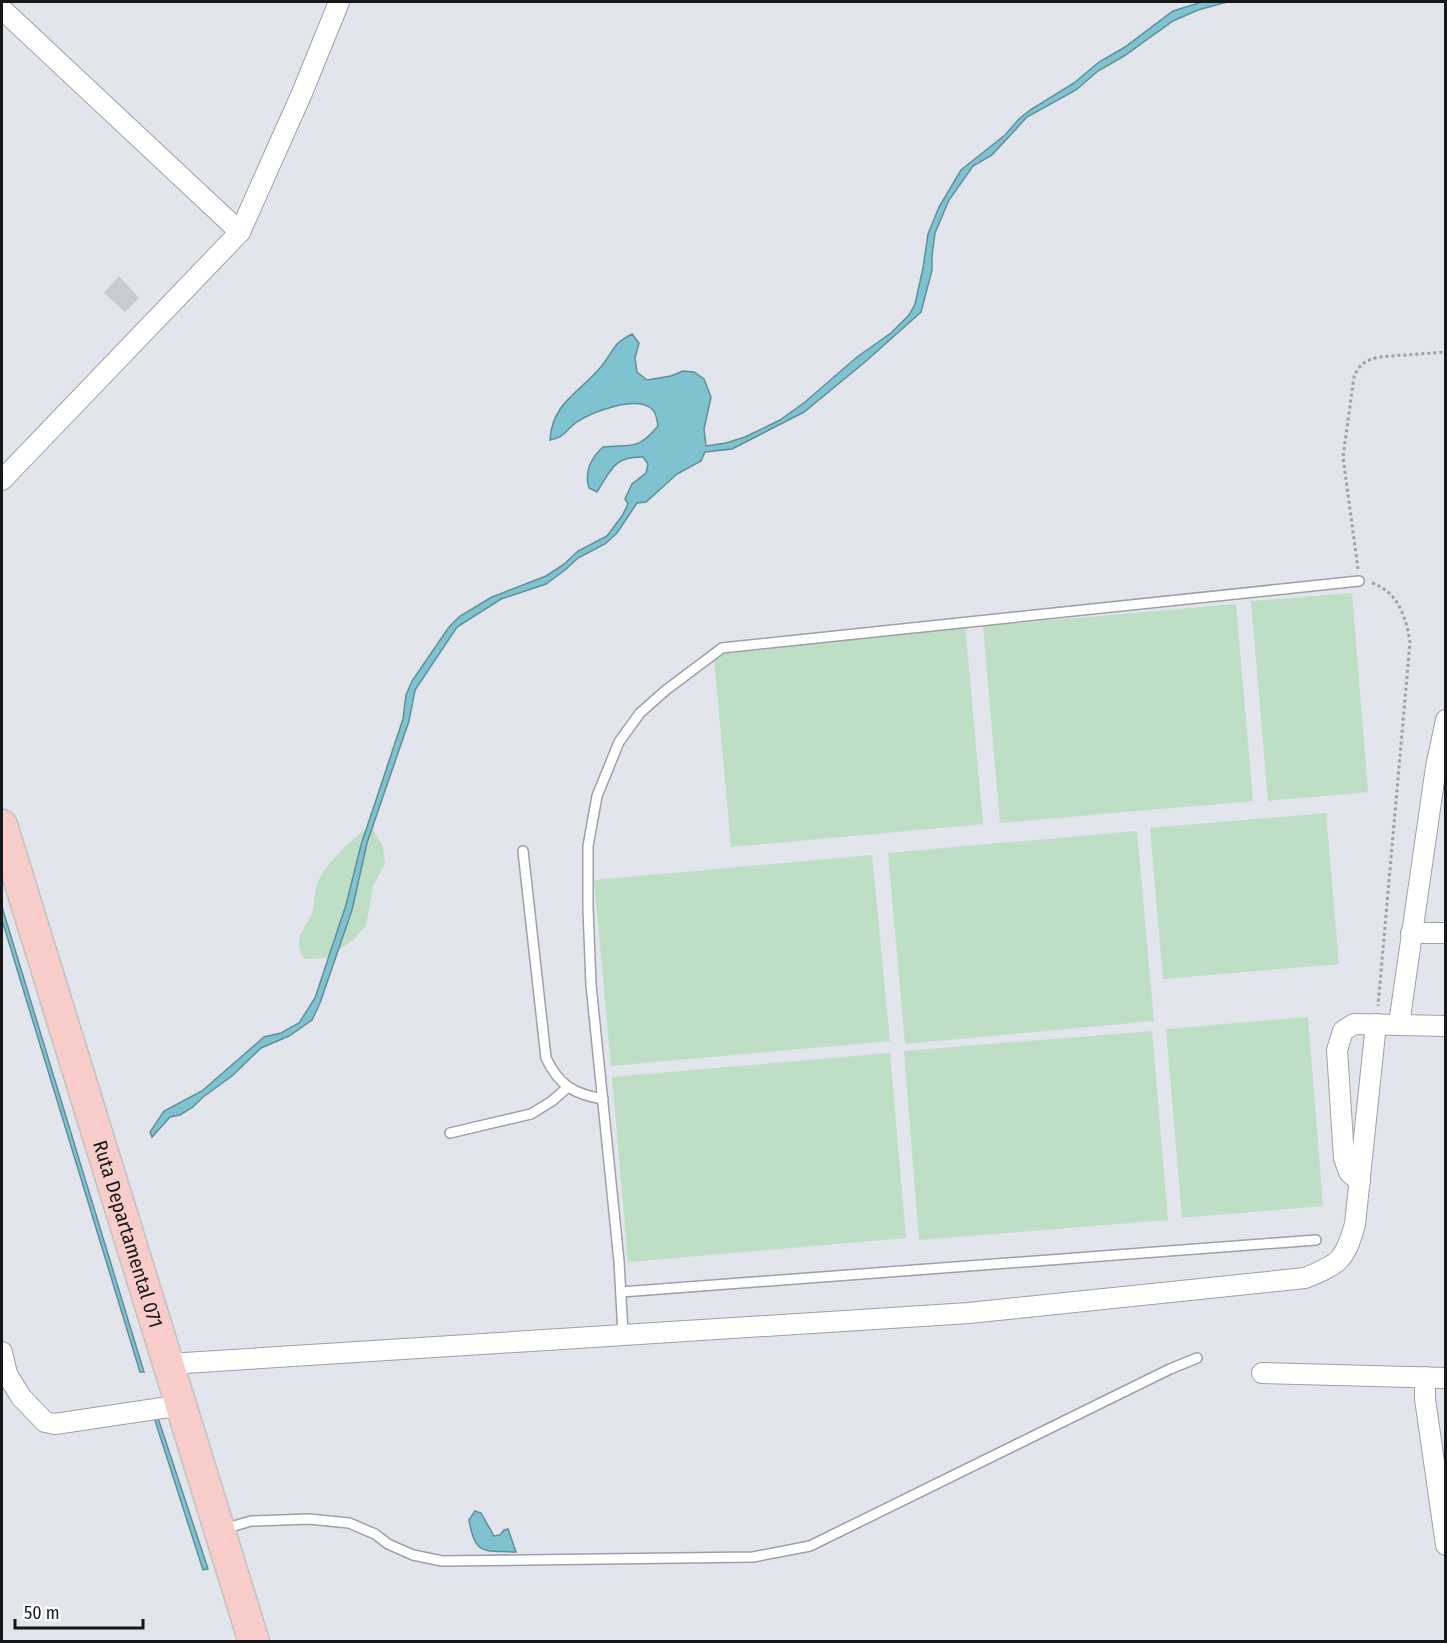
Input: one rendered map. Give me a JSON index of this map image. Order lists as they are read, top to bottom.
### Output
{
  "streets": {
    "main road": ["Ruta Departamental 071"]
  },
  "scale_bar": "50 m"
}
